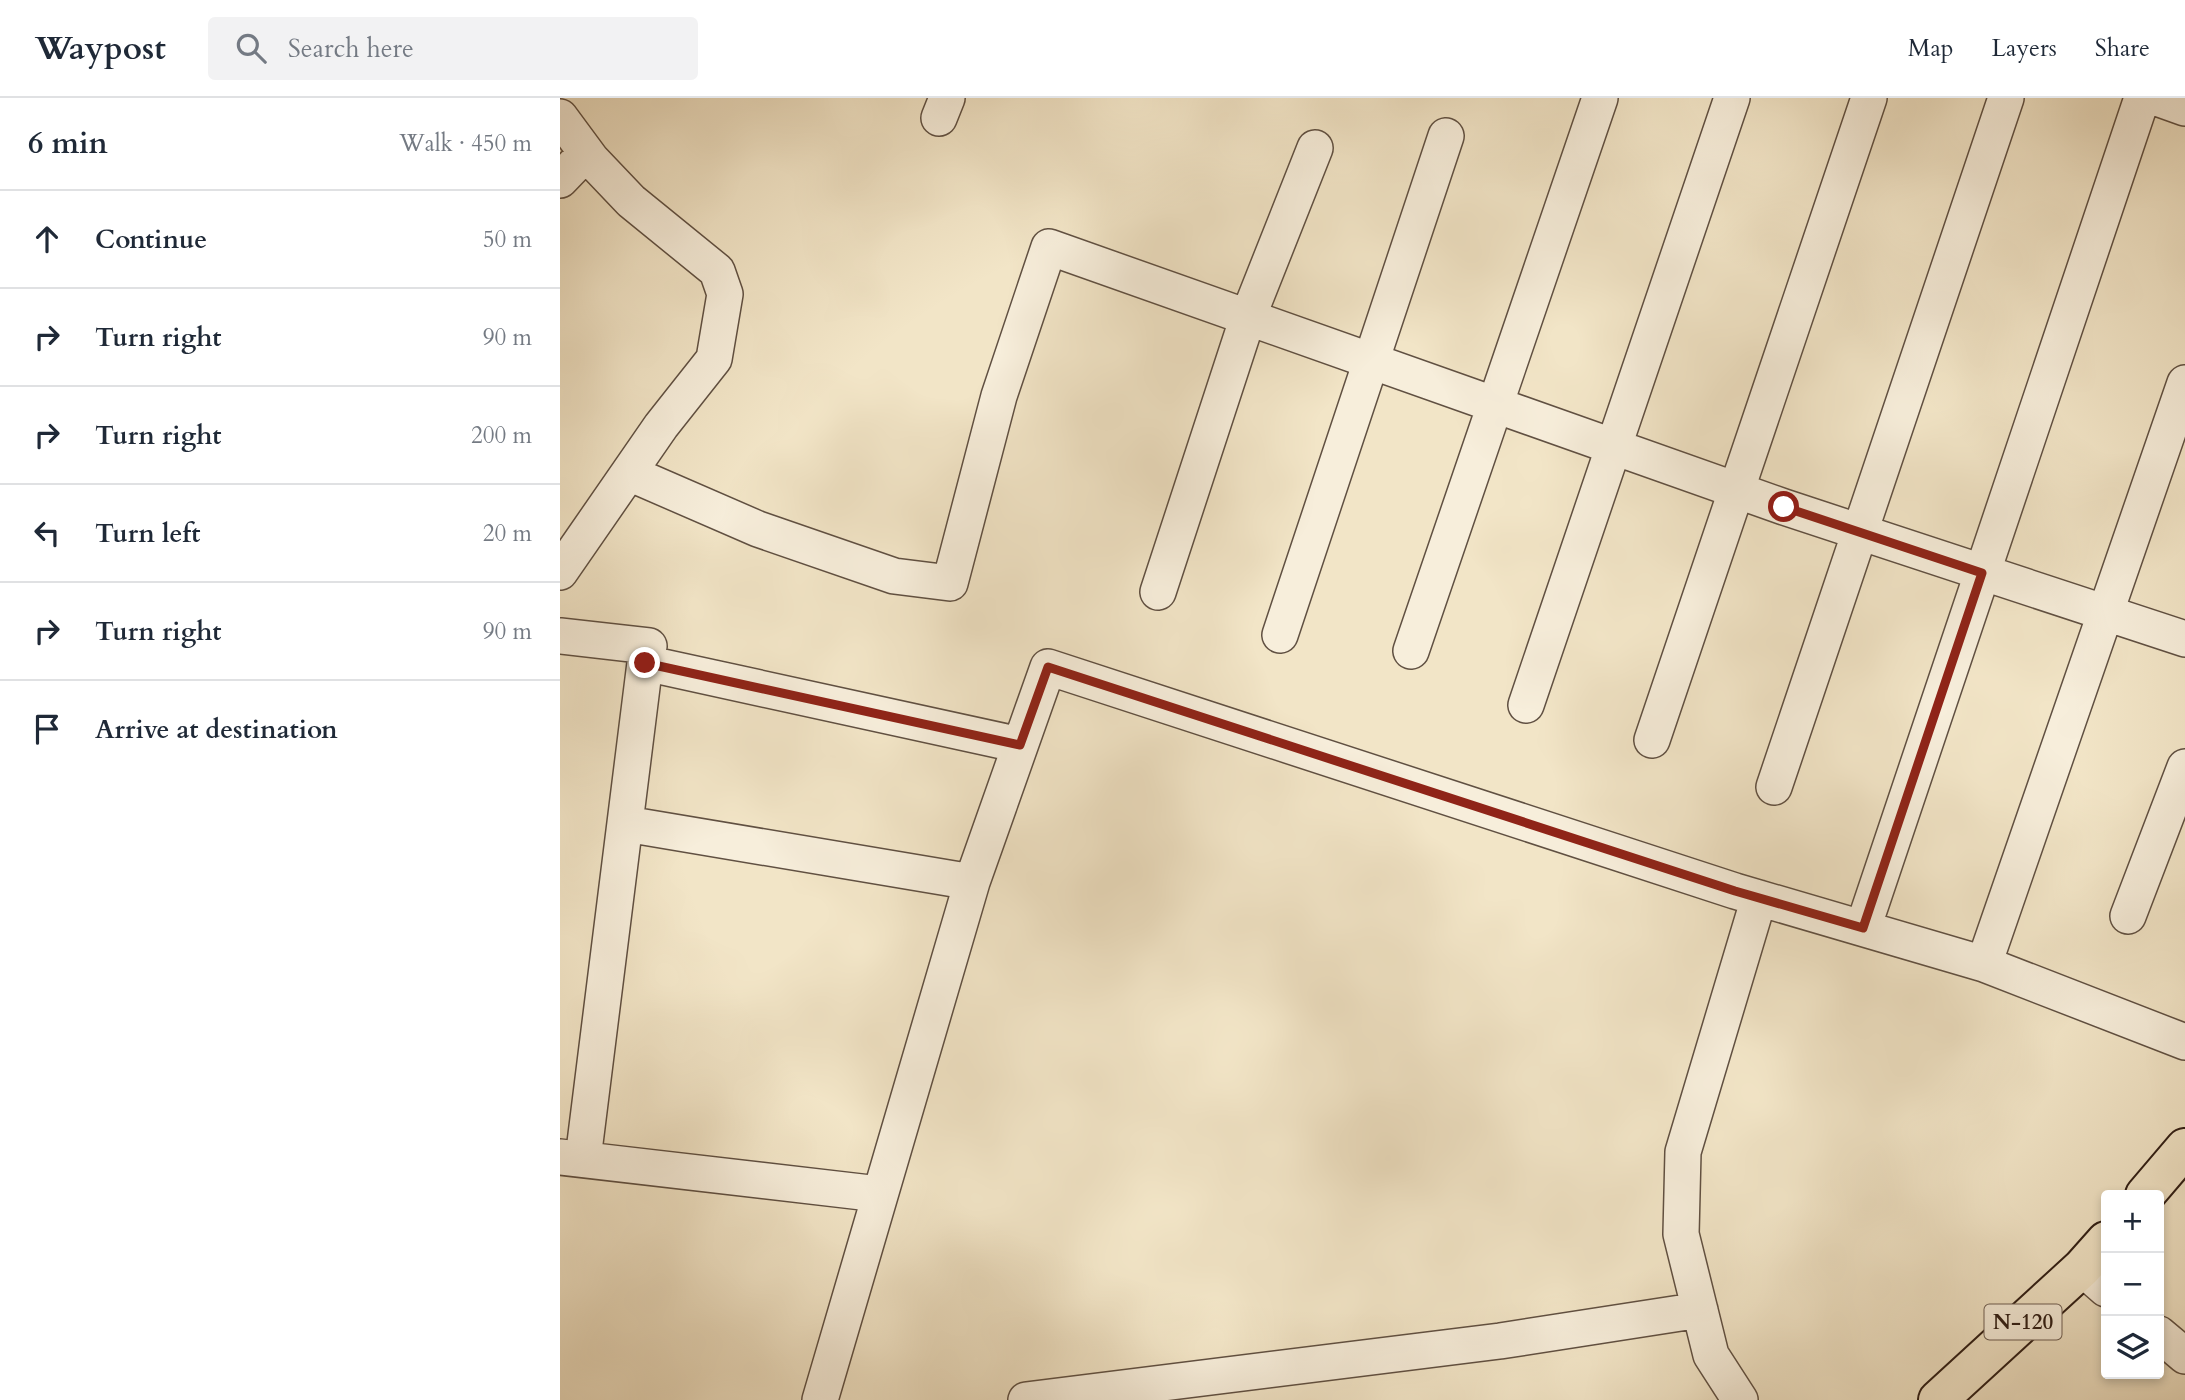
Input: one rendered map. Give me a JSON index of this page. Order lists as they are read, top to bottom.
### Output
{
  "streets": {
    "highway": ["N-120"]
  },
  "page": {
    "header": "Waypost",
    "search": "Search here",
    "nav": ["Map", "Layers", "Share"],
    "heading": ["6 min", "Walk · 450 m"],
    "list": [
      ["Continue", "50 m"],
      ["Turn right", "90 m"],
      ["Turn right", "200 m"],
      ["Turn left", "20 m"],
      ["Turn right", "90 m"],
      "Arrive at destination"
    ],
    "map_buttons": ["+", "−"]
  }
}
